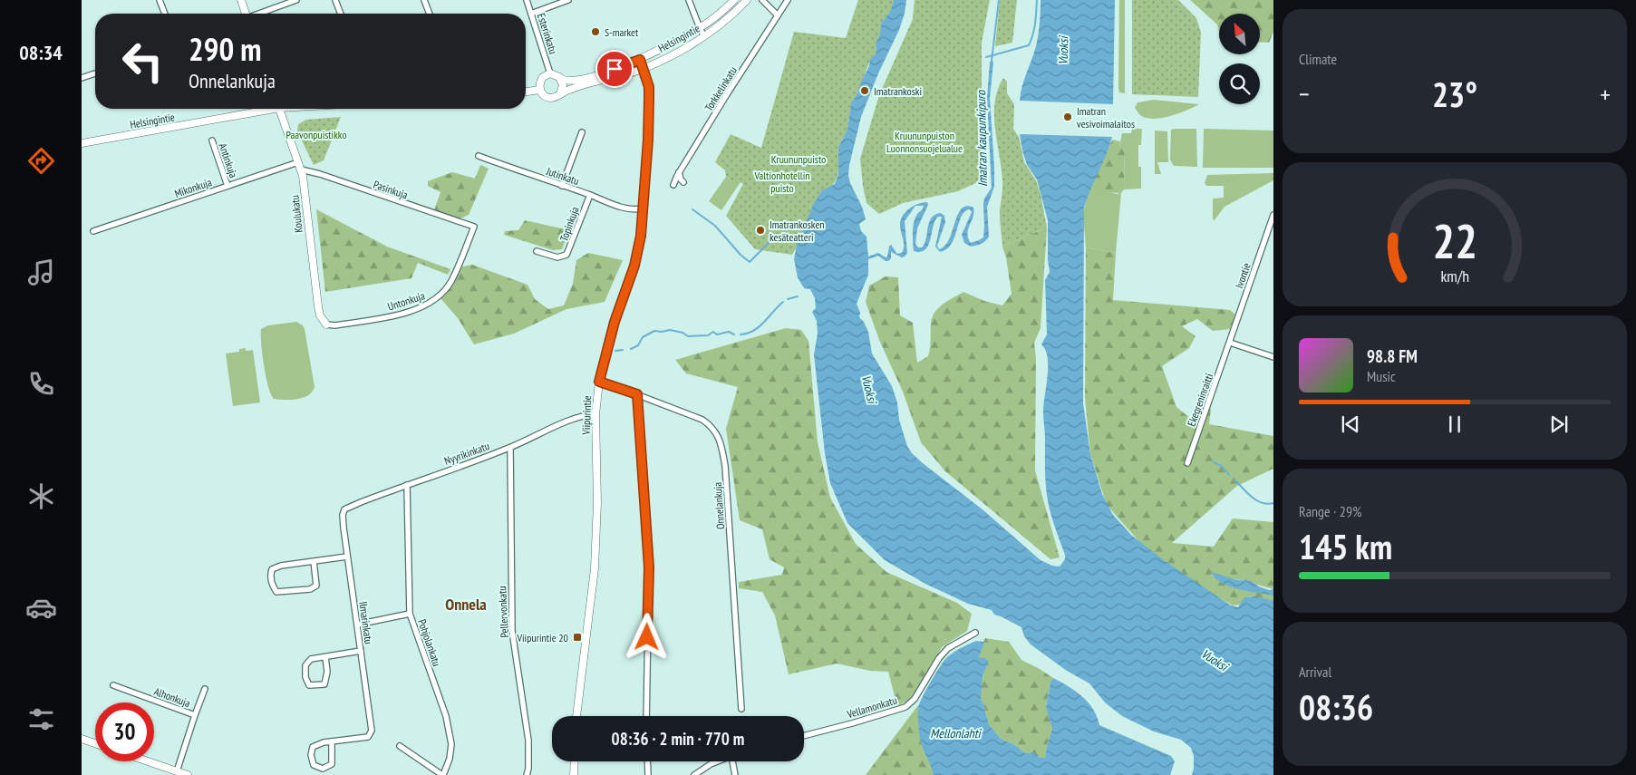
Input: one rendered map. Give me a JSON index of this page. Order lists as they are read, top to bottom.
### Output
{
  "streets": {
    "main road": ["Helsingintie", "Koulukatu", "Viipurintie"],
    "street": [
      "Esterinkatu",
      "Torkkelinkatu",
      "Antinkuja",
      "Jutinkatu",
      "Mikonkuja",
      "Pasinkuja",
      "Topinkuja",
      "Ivontie",
      "Untonkuja",
      "Ekegreninraitti",
      "Nyyrikinkatu",
      "Onnelankuja",
      "Pellervonkatu",
      "Ilmarinkatu",
      "Pohjolankatu",
      "Alhonkuja",
      "Vellamonkatu"
    ]
  },
  "crossings": [
    ["Esterinkatu", "Helsingintie"],
    ["Helsingintie", "Viipurintie"],
    ["Antinkuja", "Mikonkuja"],
    ["Jutinkatu", "Topinkuja"],
    ["Jutinkatu", "Viipurintie"],
    ["Mikonkuja", "Koulukatu"],
    ["Pasinkuja", "Koulukatu"],
    ["Pasinkuja", "Untonkuja"],
    ["Koulukatu", "Untonkuja"],
    ["Ivontie", "Ekegreninraitti"],
    ["Viipurintie", "Nyyrikinkatu"],
    ["Viipurintie", "Onnelankuja"],
    ["Nyyrikinkatu", "Pellervonkatu"],
    ["Nyyrikinkatu", "Ilmarinkatu"],
    ["Nyyrikinkatu", "Pohjolankatu"]
  ],
  "districts": ["Onnela"],
  "water": ["Vuoksi", "Imatran kaupunkipuro", "Mellonlahti"],
  "parks": [
    "Paavonpuistikko",
    "Kruununpuiston Luonnonsuojelualue",
    "Kruununpuisto",
    "Valtionhotellin puisto"
  ],
  "places": {
    "other": [
      "S-market",
      "Imatrankoski",
      "Imatran vesivoimalaitos",
      "Imatrankosken kesäteatteri"
    ],
    "transit": ["Viipurintie 20"]
  },
  "north": "top left",
  "page": {
    "tabs": "08:34",
    "tile": [
      "Climate",
      ["Range · 29%", "145 km"],
      ["Arrival", "08:36"]
    ],
    "turn": ["290 m", "Onnelankuja"],
    "heat": ["−", "23°", "+"],
    "song": ["98.8 FM", "Music"],
    "limit": "30",
    "trip": "08:36 · 2 min · 770 m",
    "gauge": ["22", "km/h"]
  }
}
